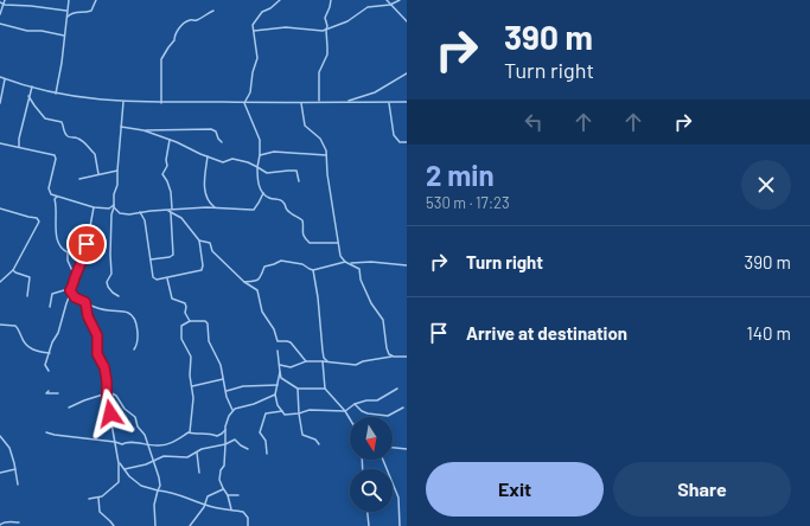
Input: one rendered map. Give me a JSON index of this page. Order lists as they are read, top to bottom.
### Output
{
  "north": "bottom",
  "page": {
    "turn": ["390 m", "Turn right"],
    "heading": ["2 min", "530 m · 17:23"],
    "list": [
      {
        "name": "Turn right",
        "value": "390 m"
      },
      {
        "name": "Arrive at destination",
        "value": "140 m"
      }
    ],
    "buttons": ["Exit", "Share"]
  }
}
